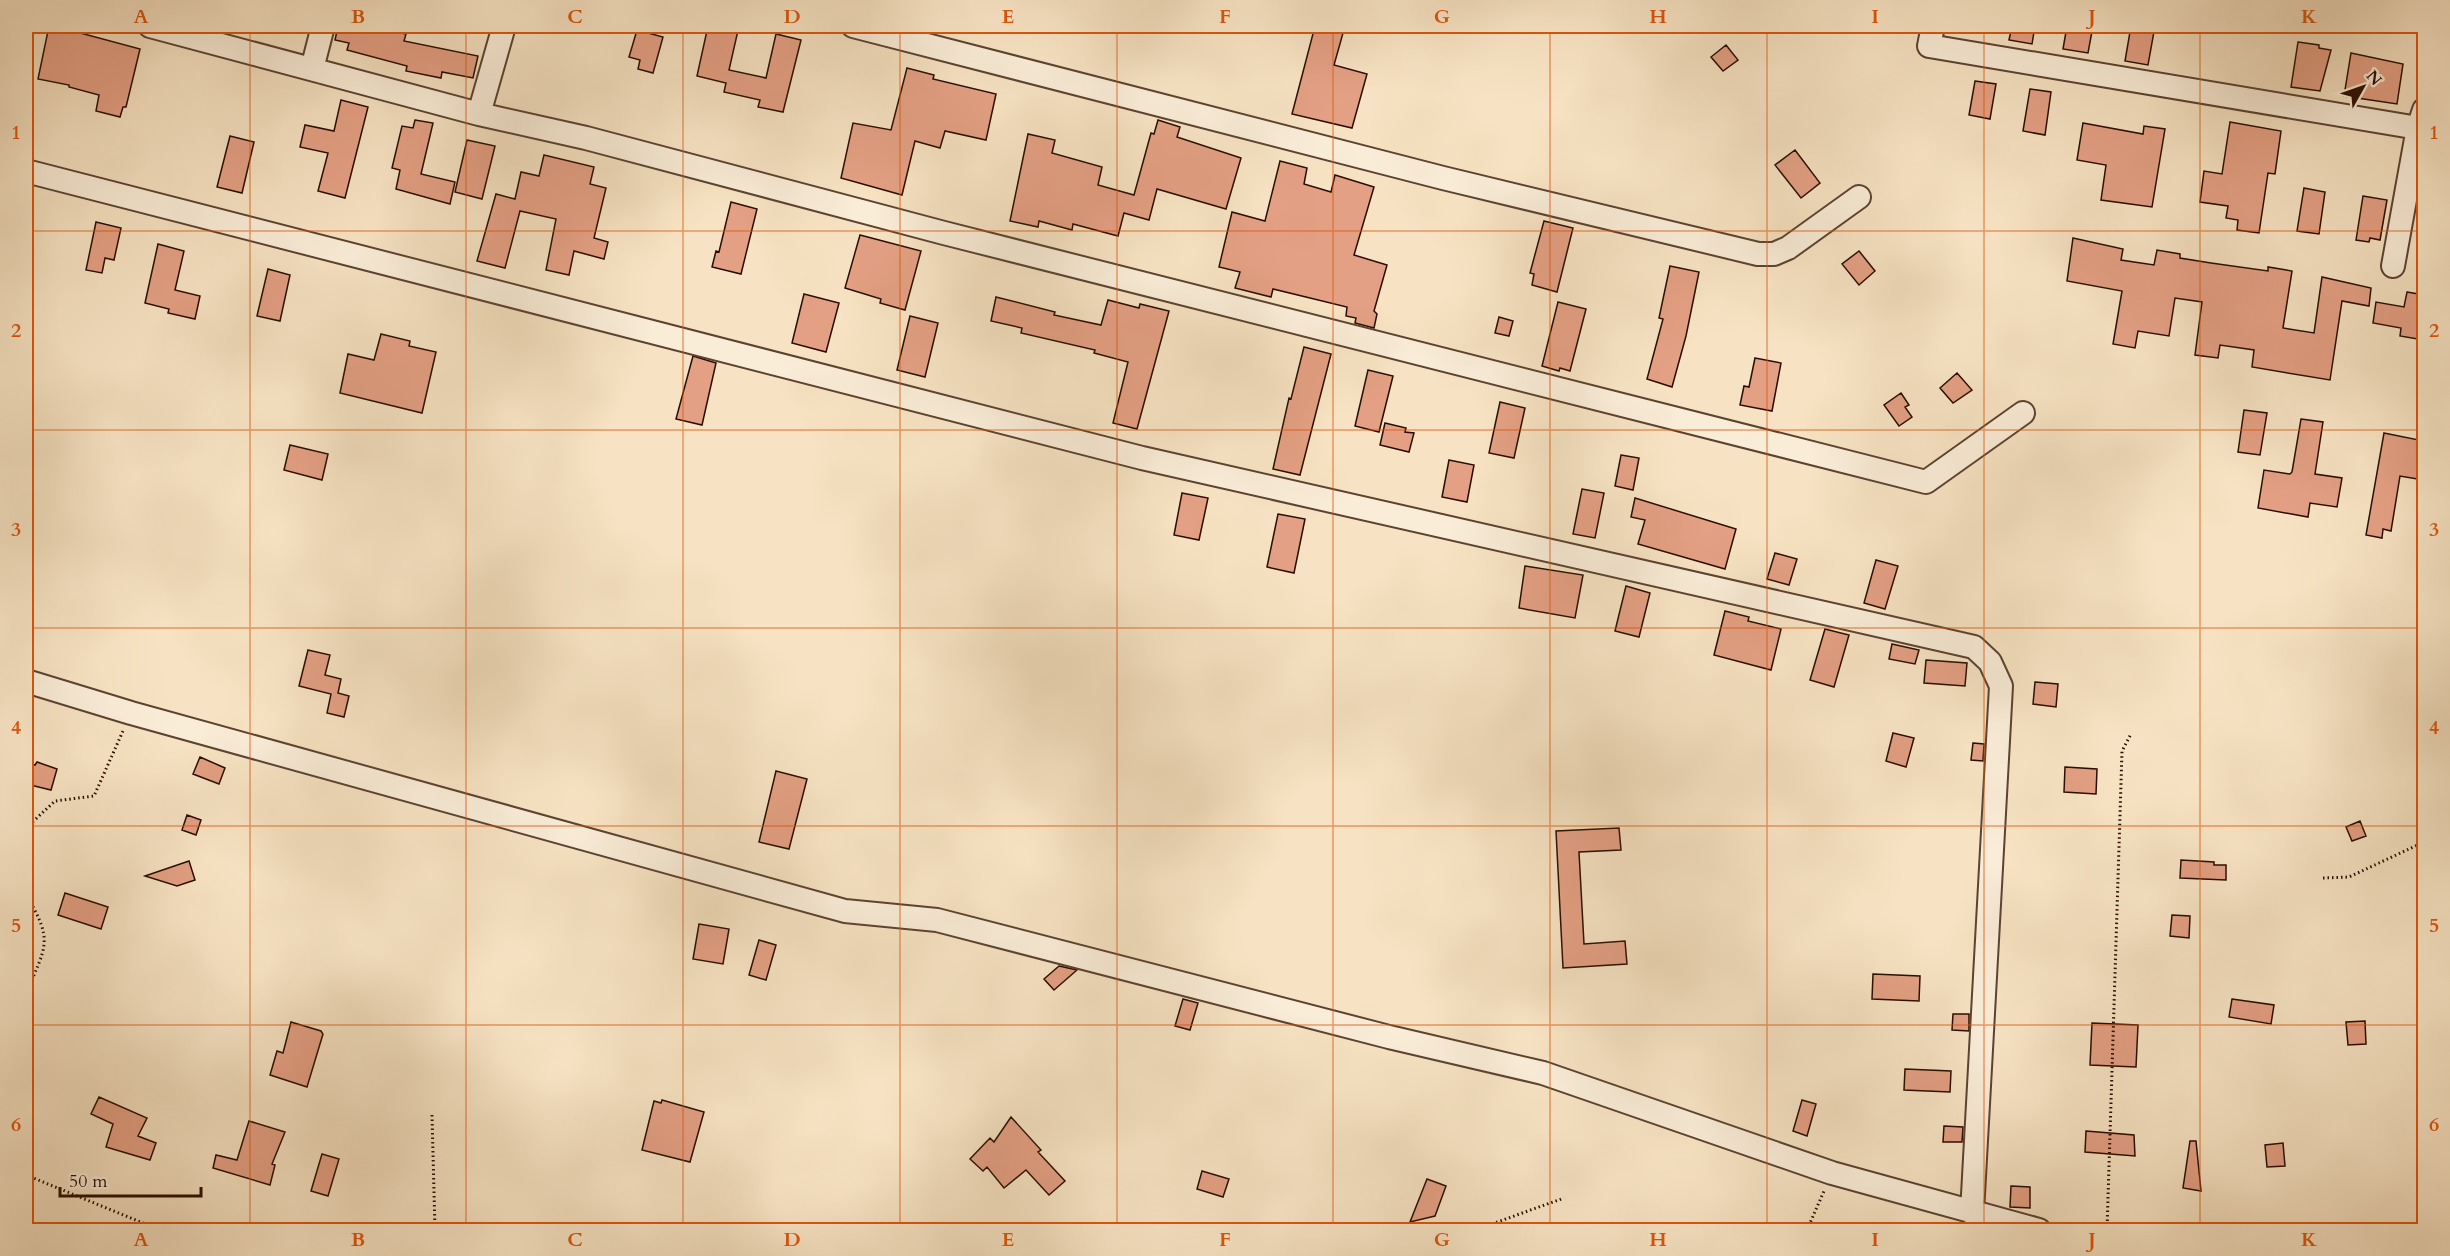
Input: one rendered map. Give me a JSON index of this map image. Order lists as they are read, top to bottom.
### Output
{
  "scale_bar": "50 m",
  "north": "top right",
  "grid": {
    "columns": [
      "A",
      "B",
      "C",
      "D",
      "E",
      "F",
      "G",
      "H",
      "I",
      "J",
      "K"
    ],
    "rows": [
      "1",
      "2",
      "3",
      "4",
      "5",
      "6"
    ]
  }
}
